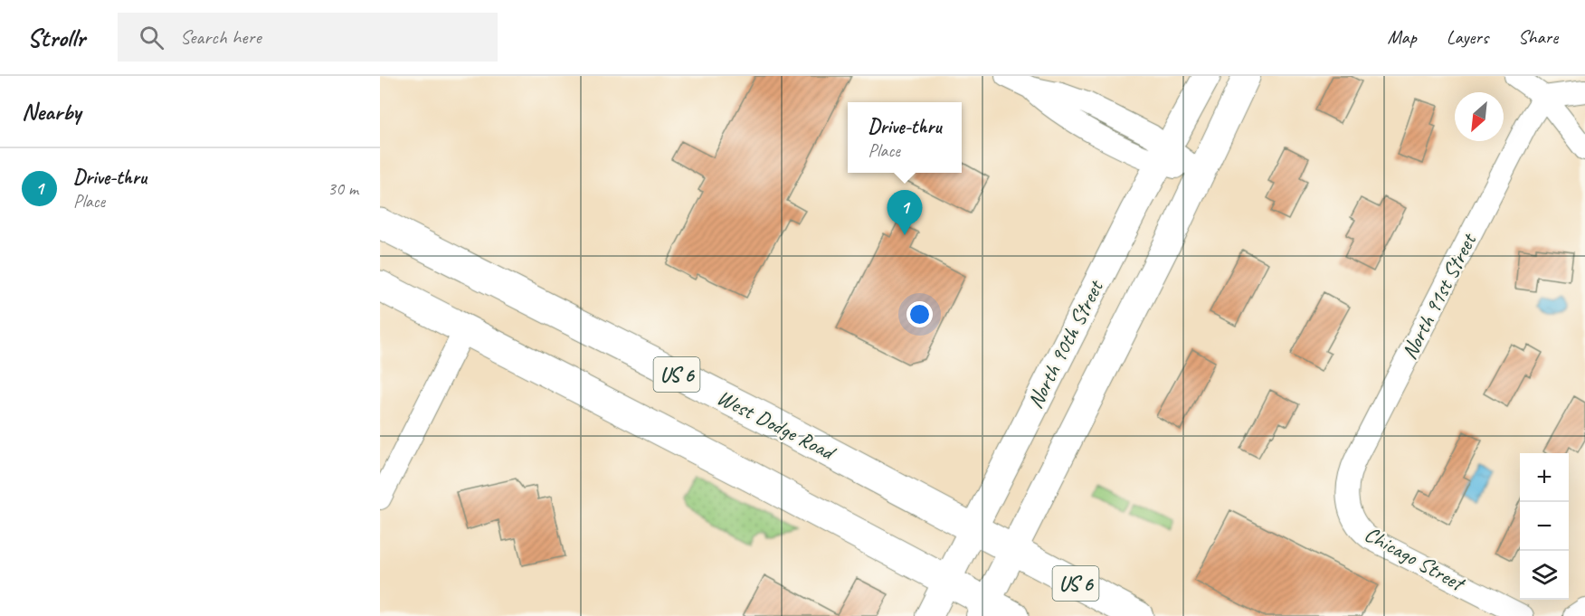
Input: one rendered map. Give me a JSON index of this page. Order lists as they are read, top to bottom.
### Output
{
  "streets": {
    "highway": ["US 6", "West Dodge Road"],
    "main road": ["North 90th Street"],
    "street": ["North 91st Street", "Chicago Street"]
  },
  "crossings": [
    ["North 91st Street", "Chicago Street"],
    ["North 90th Street", "US 6"],
    ["North 90th Street", "West Dodge Road"]
  ],
  "north": "bottom left",
  "page": {
    "header": "Strollr",
    "search": "Search here",
    "nav": ["Map", "Layers", "Share"],
    "heading": "Nearby",
    "popup": ["Drive-thru", "Place"],
    "list": [
      {
        "mark": "1",
        "name": "Drive-thru",
        "note": "Place",
        "value": "30 m"
      }
    ],
    "pins": "1",
    "map_buttons": ["+", "−"]
  }
}
